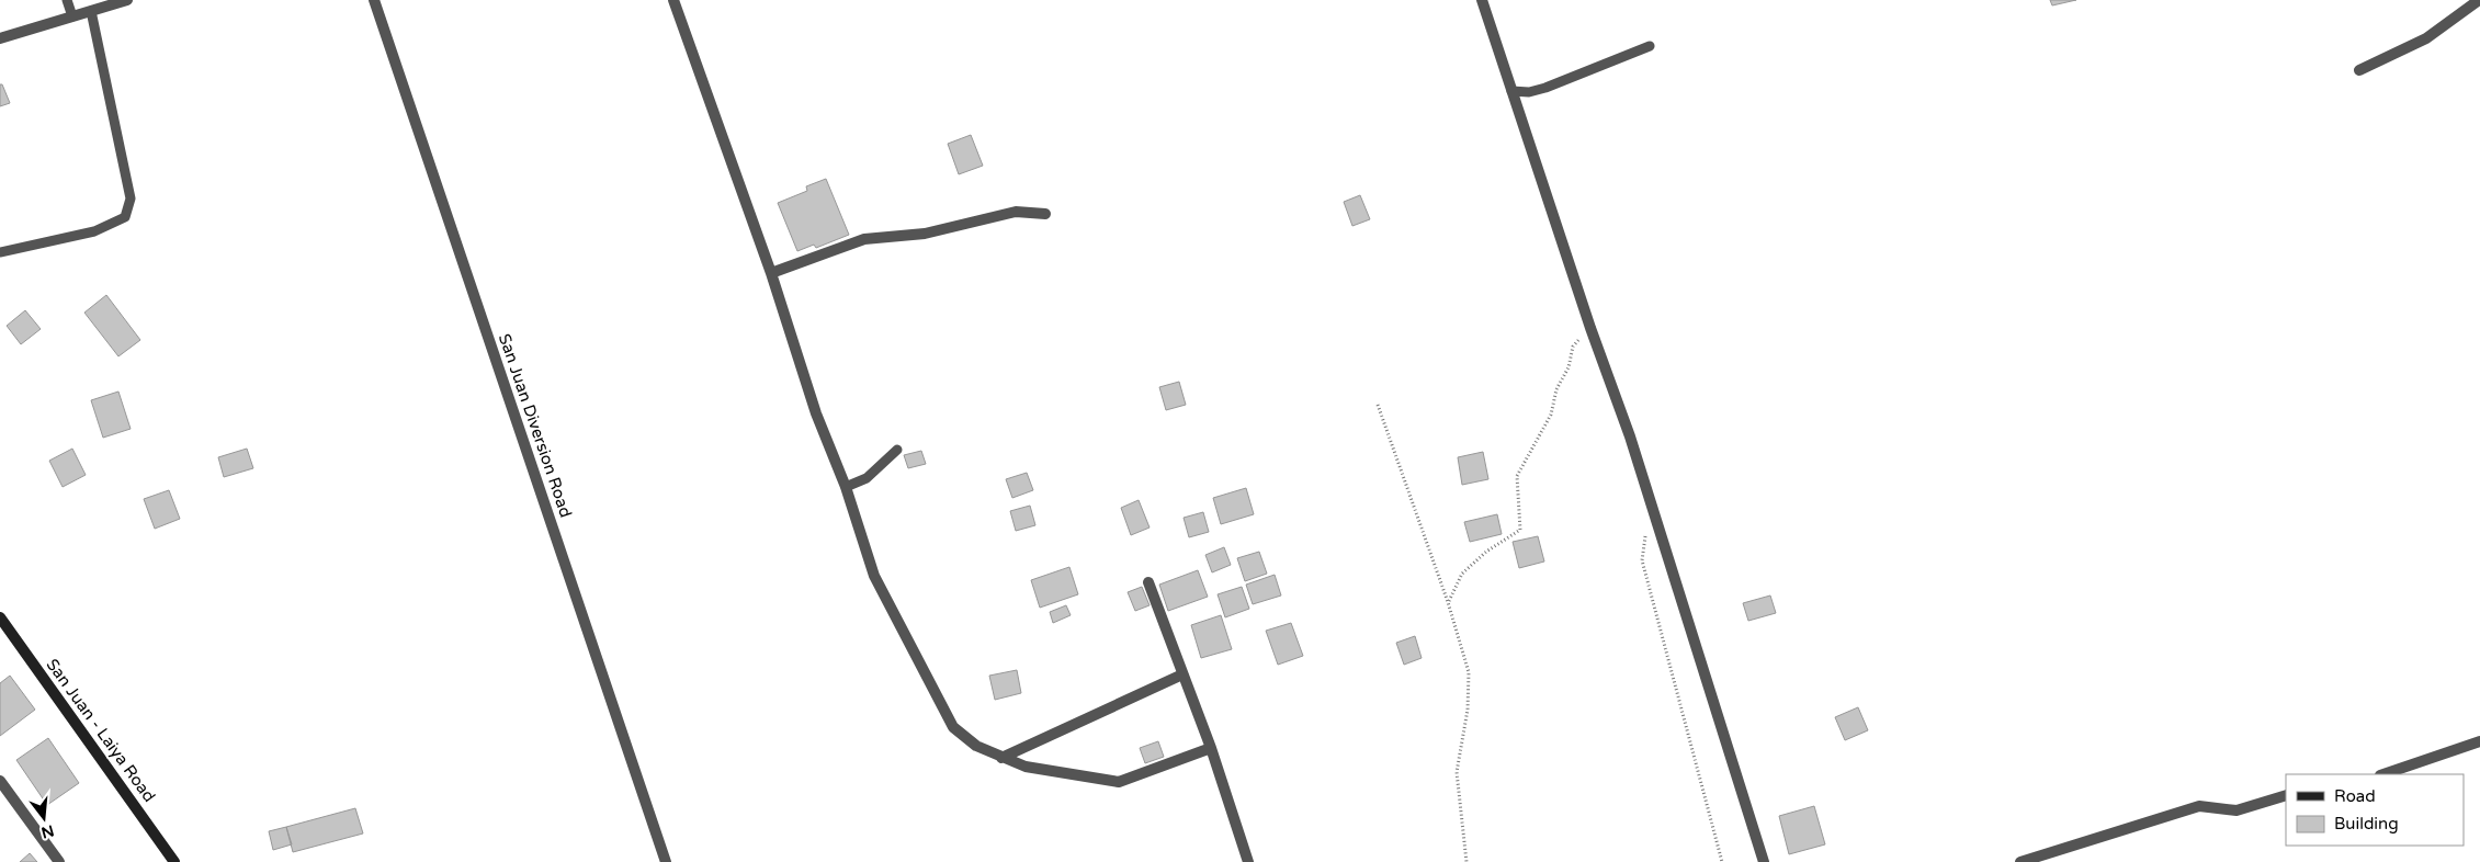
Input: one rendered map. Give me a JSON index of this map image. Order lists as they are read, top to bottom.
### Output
{
  "streets": {
    "main road": ["San Juan - Laiya Road"],
    "street": ["San Juan Diversion Road"]
  },
  "legend": ["Road", "Building"],
  "north": "bottom"
}
